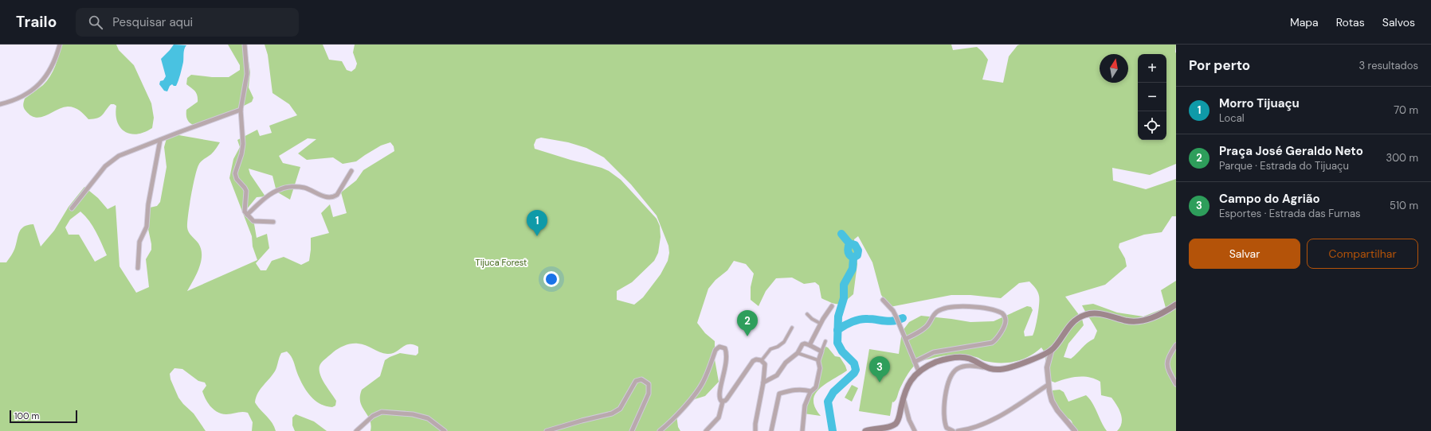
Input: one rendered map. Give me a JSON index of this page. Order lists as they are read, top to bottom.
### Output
{
  "parks": ["Tijuca Forest"],
  "scale_bar": "100 m",
  "north": "top",
  "page": {
    "header": "Trailo",
    "search": "Pesquisar aqui",
    "nav": ["Mapa", "Rotas", "Salvos"],
    "heading": ["Por perto", "3 resultados"],
    "map_buttons": ["+", "−"],
    "list": [
      {
        "mark": "1",
        "name": "Morro Tijuaçu",
        "note": "Local",
        "value": "70 m"
      },
      {
        "mark": "2",
        "name": "Praça José Geraldo Neto",
        "note": "Parque · Estrada do Tijuaçu",
        "value": "300 m"
      },
      {
        "mark": "3",
        "name": "Campo do Agrião",
        "note": "Esportes · Estrada das Furnas",
        "value": "510 m"
      }
    ],
    "pins": ["1", "2", "3"],
    "buttons": ["Salvar", "Compartilhar"],
    "scale": "100 m"
  }
}
